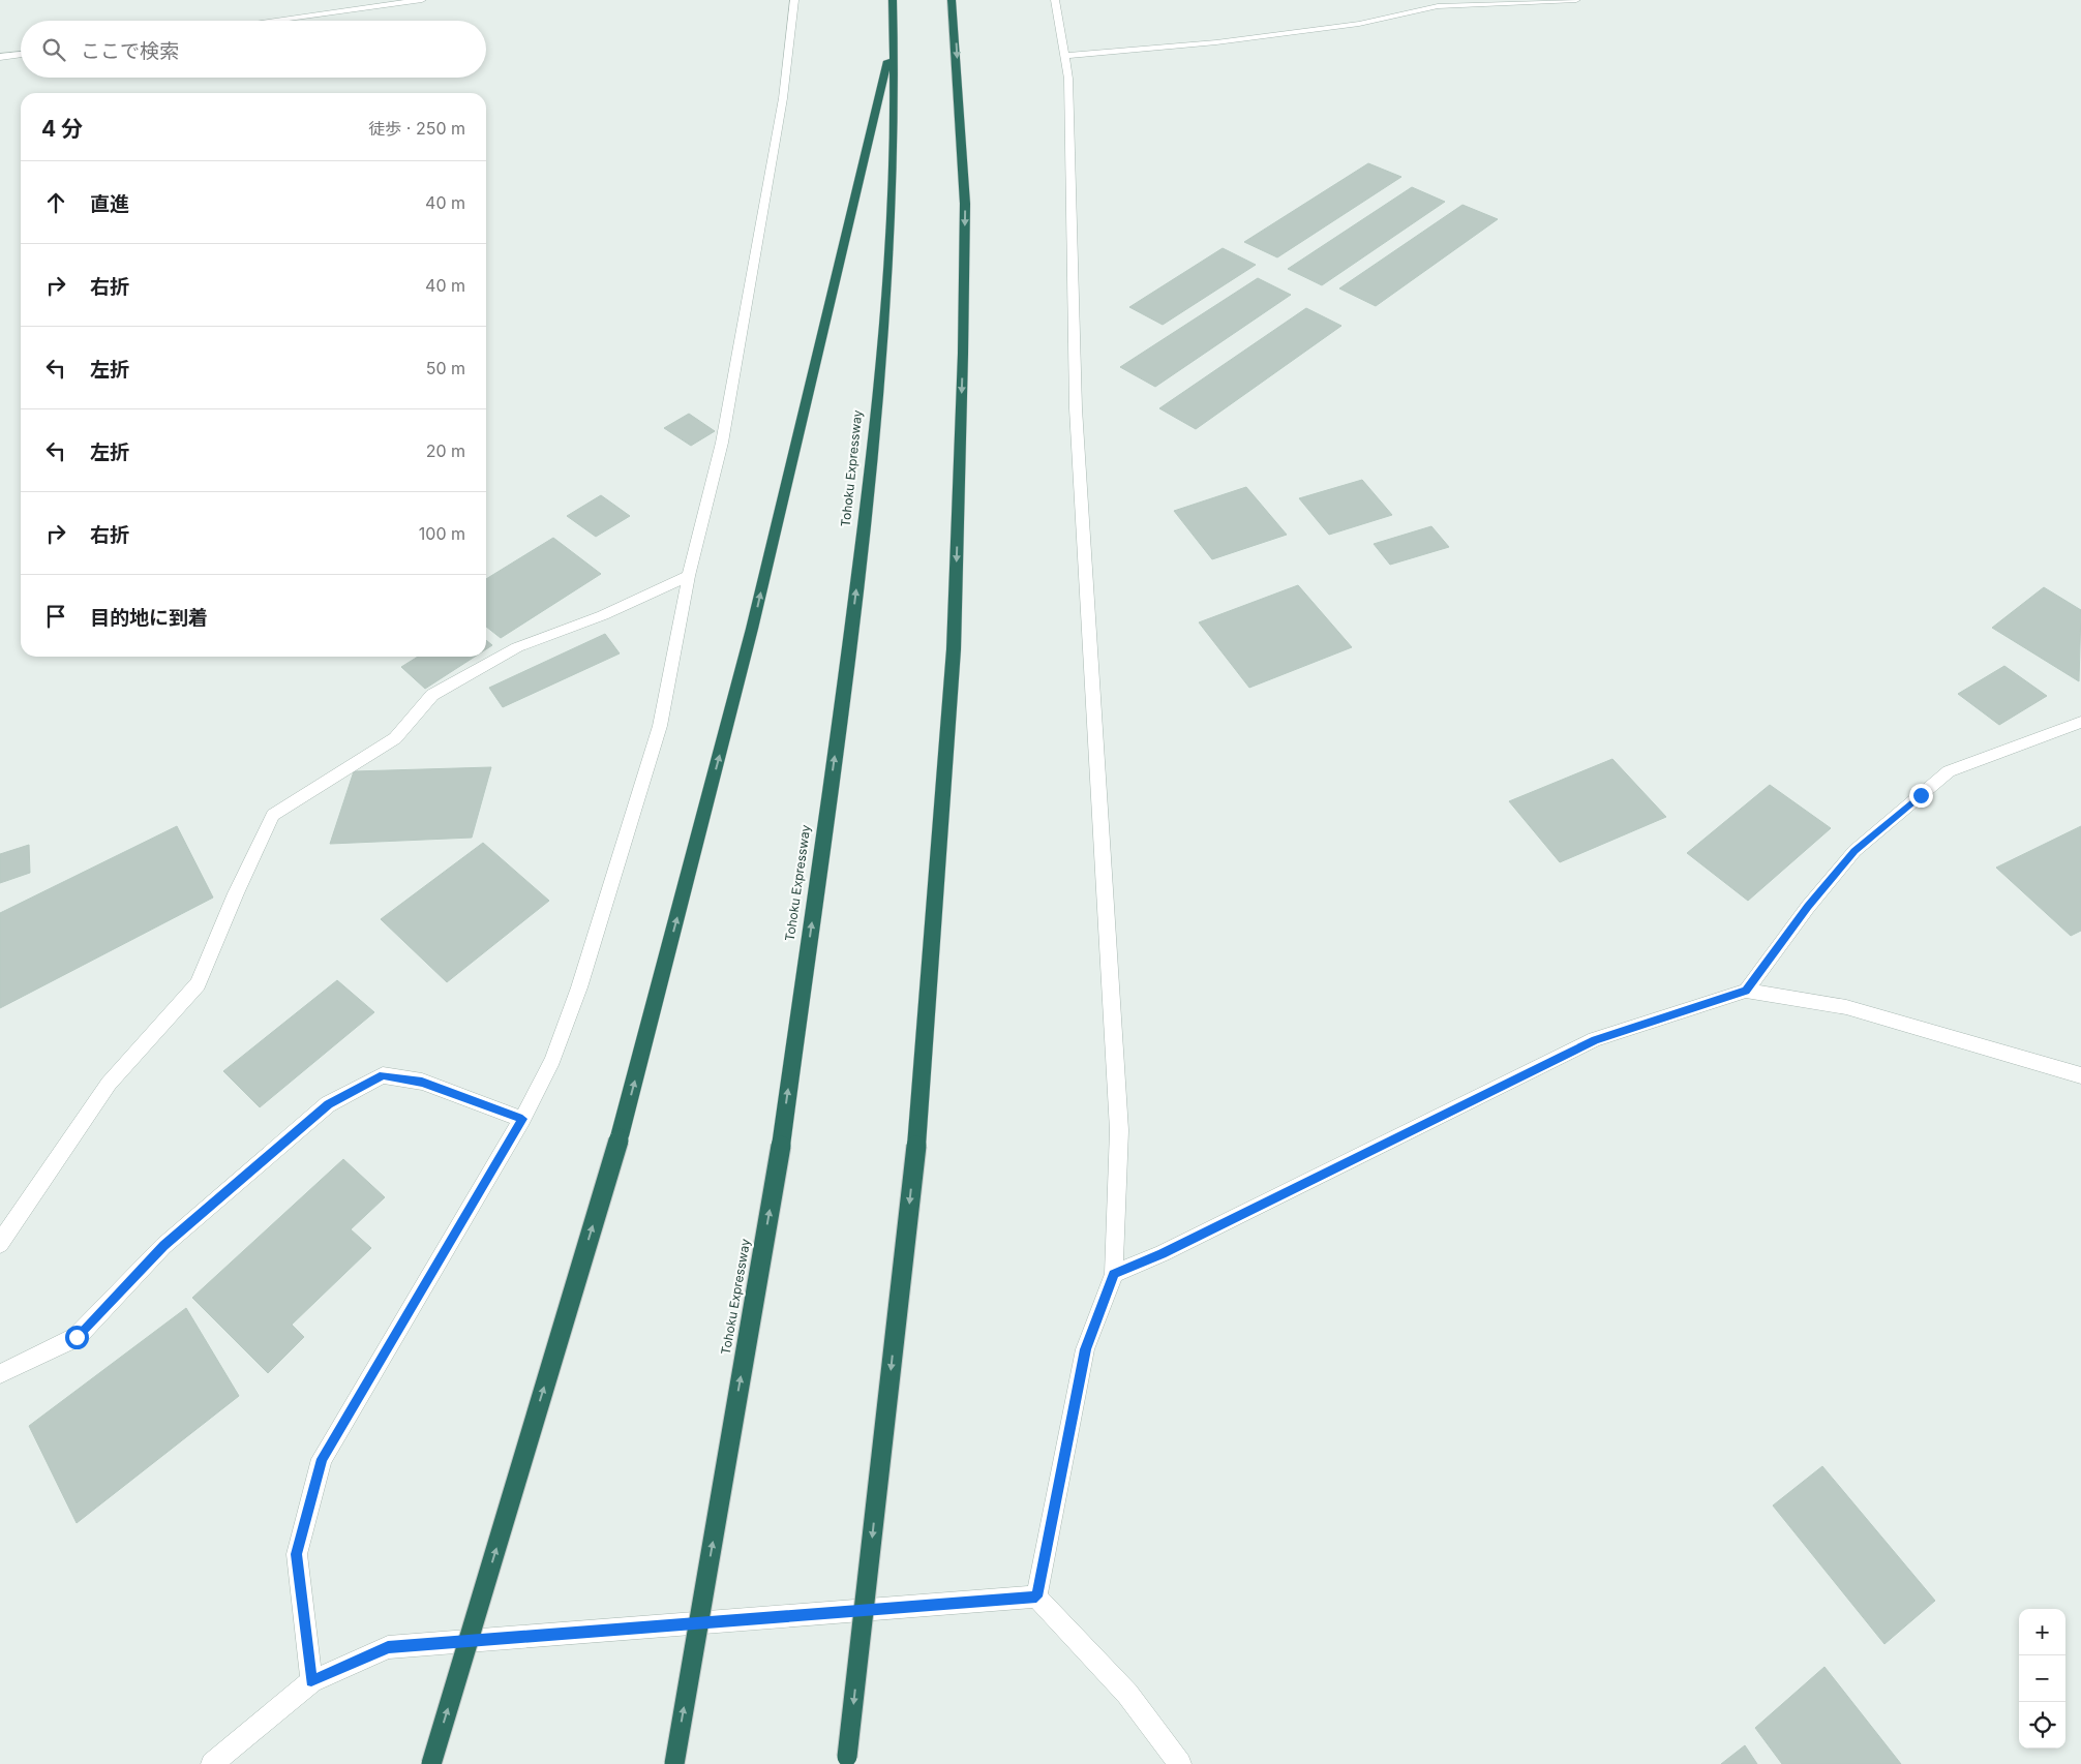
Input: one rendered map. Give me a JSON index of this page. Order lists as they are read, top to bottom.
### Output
{
  "streets": {
    "highway": ["Tohoku Expressway"]
  },
  "page": {
    "search": "ここで検索",
    "heading": ["4 分", "徒歩 · 250 m"],
    "list": [
      ["直進", "40 m"],
      ["右折", "40 m"],
      ["左折", "50 m"],
      ["左折", "20 m"],
      ["右折", "100 m"],
      "目的地に到着"
    ],
    "map_buttons": ["+", "−"]
  }
}
